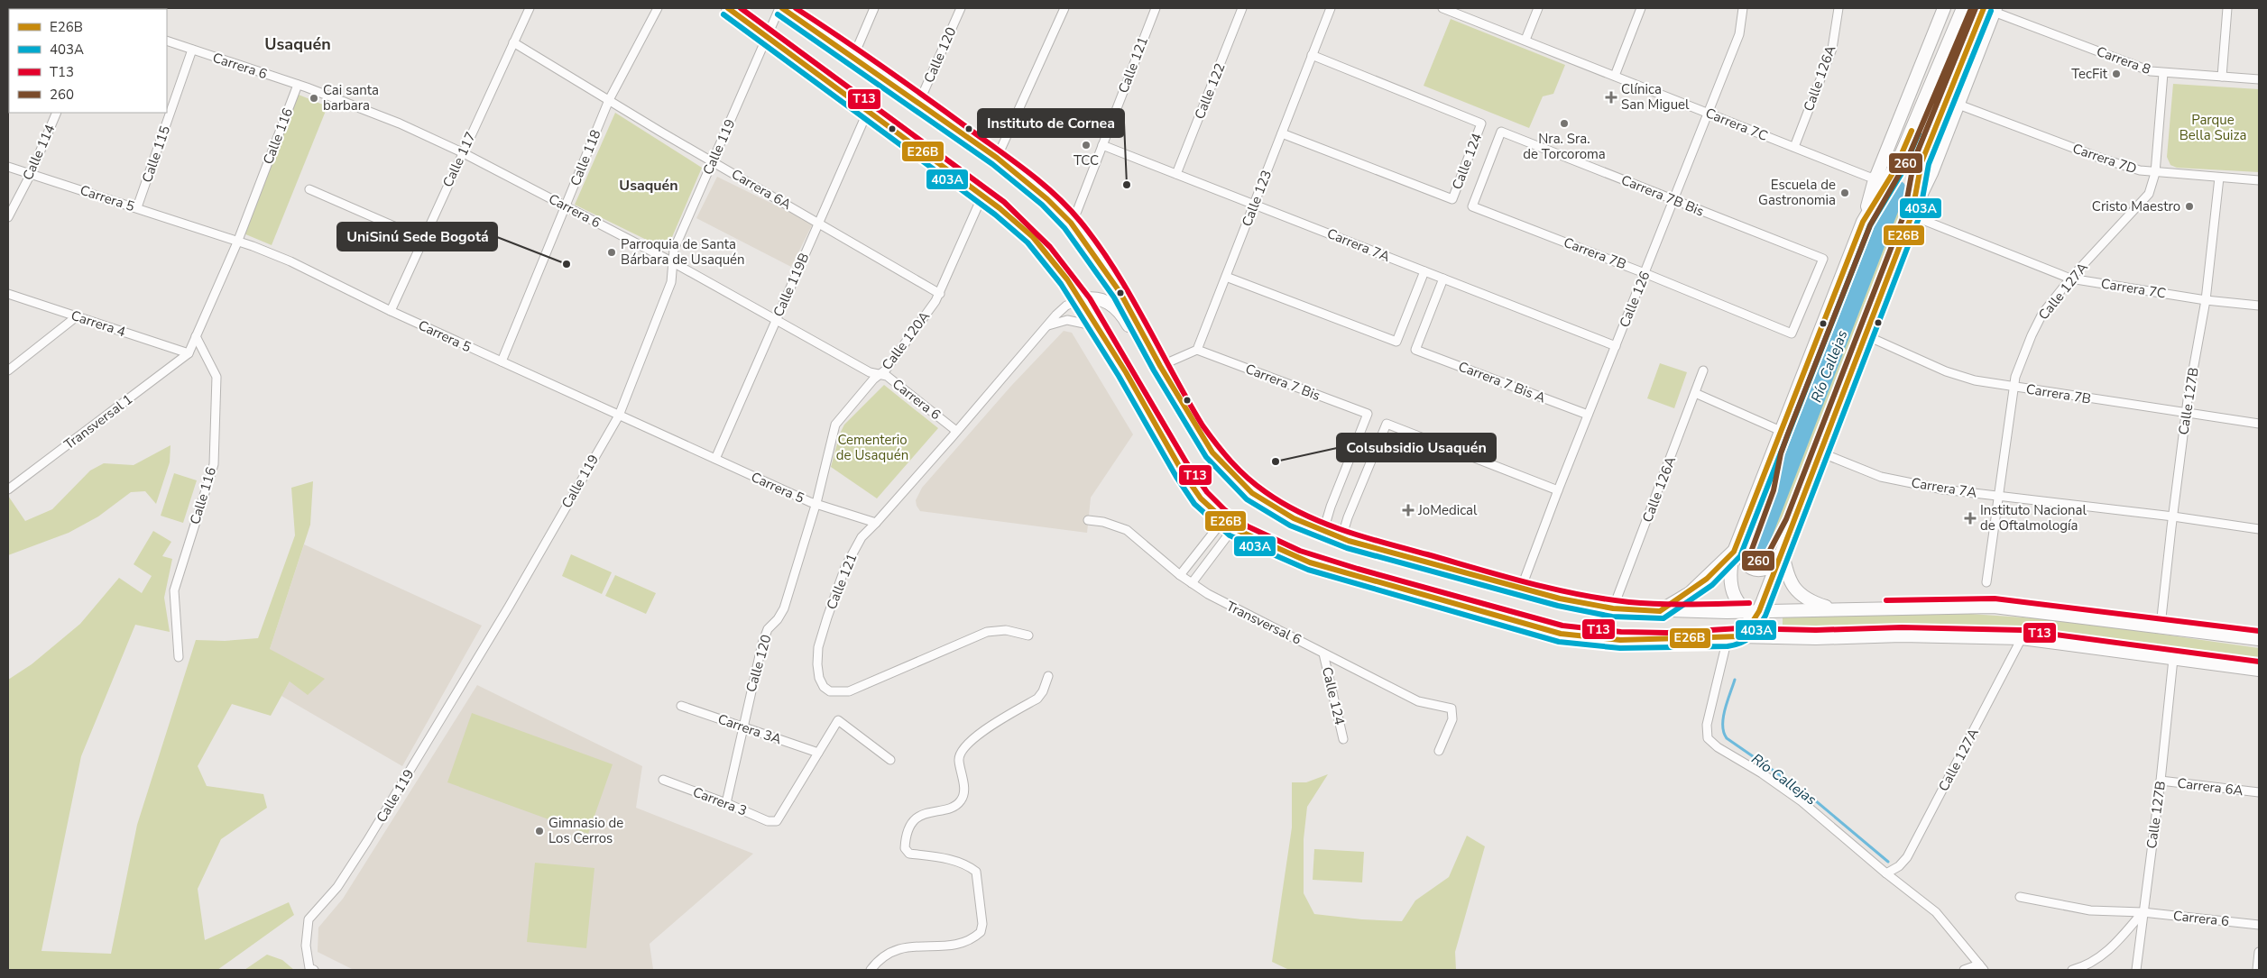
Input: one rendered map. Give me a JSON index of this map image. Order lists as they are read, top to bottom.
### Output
{
  "streets": {
    "street": [
      "Calle 120",
      "Carrera 8",
      "Calle 121",
      "Carrera 6",
      "Calle 126A",
      "Calle 122",
      "Carrera 7C",
      "Calle 116",
      "Calle 119",
      "Calle 114",
      "Calle 115",
      "Calle 118",
      "Carrera 7D",
      "Calle 117",
      "Calle 124",
      "Carrera 6A",
      "Carrera 7B Bis",
      "Carrera 5",
      "Calle 123",
      "Carrera 7A",
      "Carrera 7B",
      "Calle 119B",
      "Calle 127A",
      "Calle 126",
      "Carrera 4",
      "Calle 120A",
      "Carrera 7 Bis",
      "Carrera 7 Bis A",
      "Calle 127B",
      "Transversal 1",
      "Transversal 6",
      "Carrera 3A",
      "Carrera 3"
    ]
  },
  "crossings": [
    ["Calle 120", "Carrera 5"],
    ["Calle 120", "Calle 120A"],
    ["Calle 120", "Carrera 3A"],
    ["Calle 120", "Carrera 3"],
    ["Carrera 8", "Calle 127A"],
    ["Calle 121", "Carrera 6"],
    ["Calle 121", "Carrera 5"],
    ["Calle 121", "Carrera 7A"],
    ["Carrera 6", "Calle 116"],
    ["Carrera 6", "Calle 119"],
    ["Carrera 6", "Calle 115"],
    ["Carrera 6", "Calle 118"],
    ["Carrera 6", "Calle 117"],
    ["Carrera 6", "Calle 119B"],
    ["Carrera 6", "Calle 120A"],
    ["Carrera 6", "Calle 127B"],
    ["Calle 126A", "Carrera 7C"],
    ["Calle 122", "Carrera 7A"],
    ["Carrera 7C", "Calle 127A"],
    ["Carrera 7C", "Calle 126"],
    ["Carrera 7C", "Calle 127B"],
    ["Calle 116", "Carrera 5"],
    ["Calle 116", "Carrera 4"],
    ["Calle 116", "Transversal 1"],
    ["Calle 119", "Carrera 6A"],
    ["Calle 119", "Carrera 5"],
    ["Calle 114", "Carrera 5"],
    ["Calle 115", "Carrera 5"],
    ["Calle 118", "Carrera 6A"],
    ["Calle 118", "Carrera 5"],
    ["Carrera 7D", "Calle 127A"],
    ["Carrera 7D", "Calle 127B"],
    ["Calle 117", "Carrera 6A"],
    ["Calle 117", "Carrera 5"],
    ["Calle 124", "Carrera 7B Bis"],
    ["Calle 124", "Calle 123"],
    ["Calle 124", "Carrera 7B"],
    ["Calle 124", "Transversal 6"],
    ["Carrera 6A", "Calle 119B"],
    ["Carrera 6A", "Calle 120A"],
    ["Carrera 6A", "Calle 127B"],
    ["Carrera 7B Bis", "Carrera 7B"],
    ["Carrera 7B Bis", "Calle 126"],
    ["Carrera 5", "Calle 119B"],
    ["Carrera 5", "Calle 120A"],
    ["Calle 123", "Carrera 7A"],
    ["Calle 123", "Carrera 7 Bis"],
    ["Carrera 7A", "Calle 127A"],
    ["Carrera 7A", "Calle 126"],
    ["Carrera 7A", "Carrera 7 Bis A"],
    ["Carrera 7A", "Calle 127B"],
    ["Carrera 7B", "Calle 127A"],
    ["Carrera 7B", "Calle 126"],
    ["Carrera 7B", "Calle 127B"],
    ["Calle 126", "Carrera 7 Bis A"],
    ["Carrera 4", "Transversal 1"],
    ["Carrera 3A", "Carrera 3"]
  ],
  "districts": ["Usaquén", "Usaquén"],
  "water": ["Río Callejas"],
  "parks": ["Parque Bella Suiza", "Cementerio de Usaquén"],
  "places": {
    "other": [
      "TecFit",
      "Cai santa barbara",
      "Nra. Sra. de Torcoroma",
      "TCC",
      "Instituto de Cornea",
      "Escuela de Gastronomia",
      "Cristo Maestro",
      "Parroquia de Santa Bárbara de Usaquén",
      "UniSinú Sede Bogotá",
      "Colsubsidio Usaquén",
      "Gimnasio de Los Cerros"
    ],
    "health": ["Clínica San Miguel", "JoMedical", "Instituto Nacional de Oftalmología"]
  },
  "lines": [
    "transit line E26B",
    "transit line T13",
    "transit line 260",
    "transit line 403A"
  ],
  "legend": [
    "E26B",
    "403A",
    "T13",
    "260"
  ]
}
